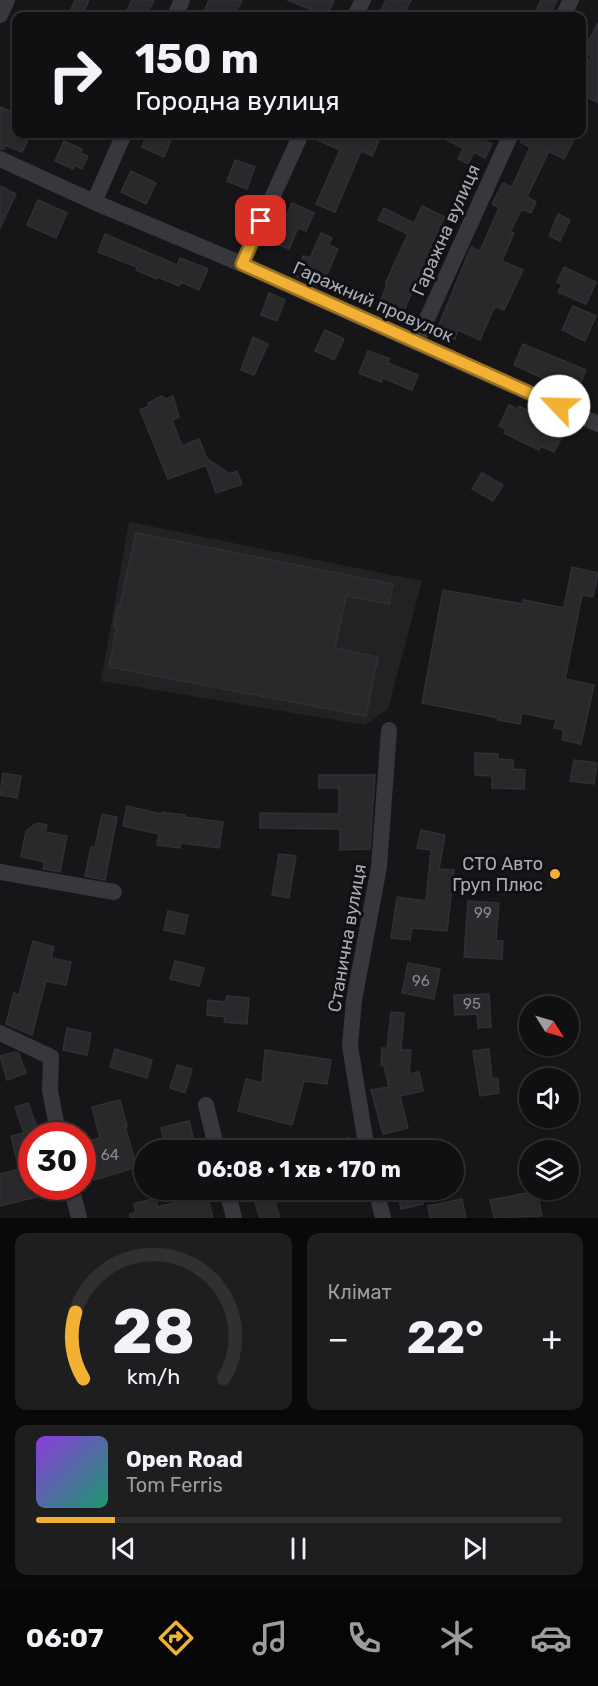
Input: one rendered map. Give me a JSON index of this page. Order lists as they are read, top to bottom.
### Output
{
  "streets": {
    "street": ["Гаражна вулиця", "Гаражний провулок", "Станична вулиця"]
  },
  "crossings": [
    ["Гаражна вулиця", "Гаражний провулок"]
  ],
  "places": ["СТО Авто Груп Плюс"],
  "house_numbers": [
    "99",
    "96",
    "95",
    "64"
  ],
  "north": "bottom right",
  "page": {
    "turn": ["150 m", "Городна вулиця"],
    "limit": "30",
    "trip": "06:08 · 1 хв · 170 m",
    "tile": "Клімат",
    "heat": ["−", "22°", "+"],
    "song": ["Open Road", "Tom Ferris"],
    "tabs": "06:07",
    "gauge": ["28", "km/h"]
  }
}
